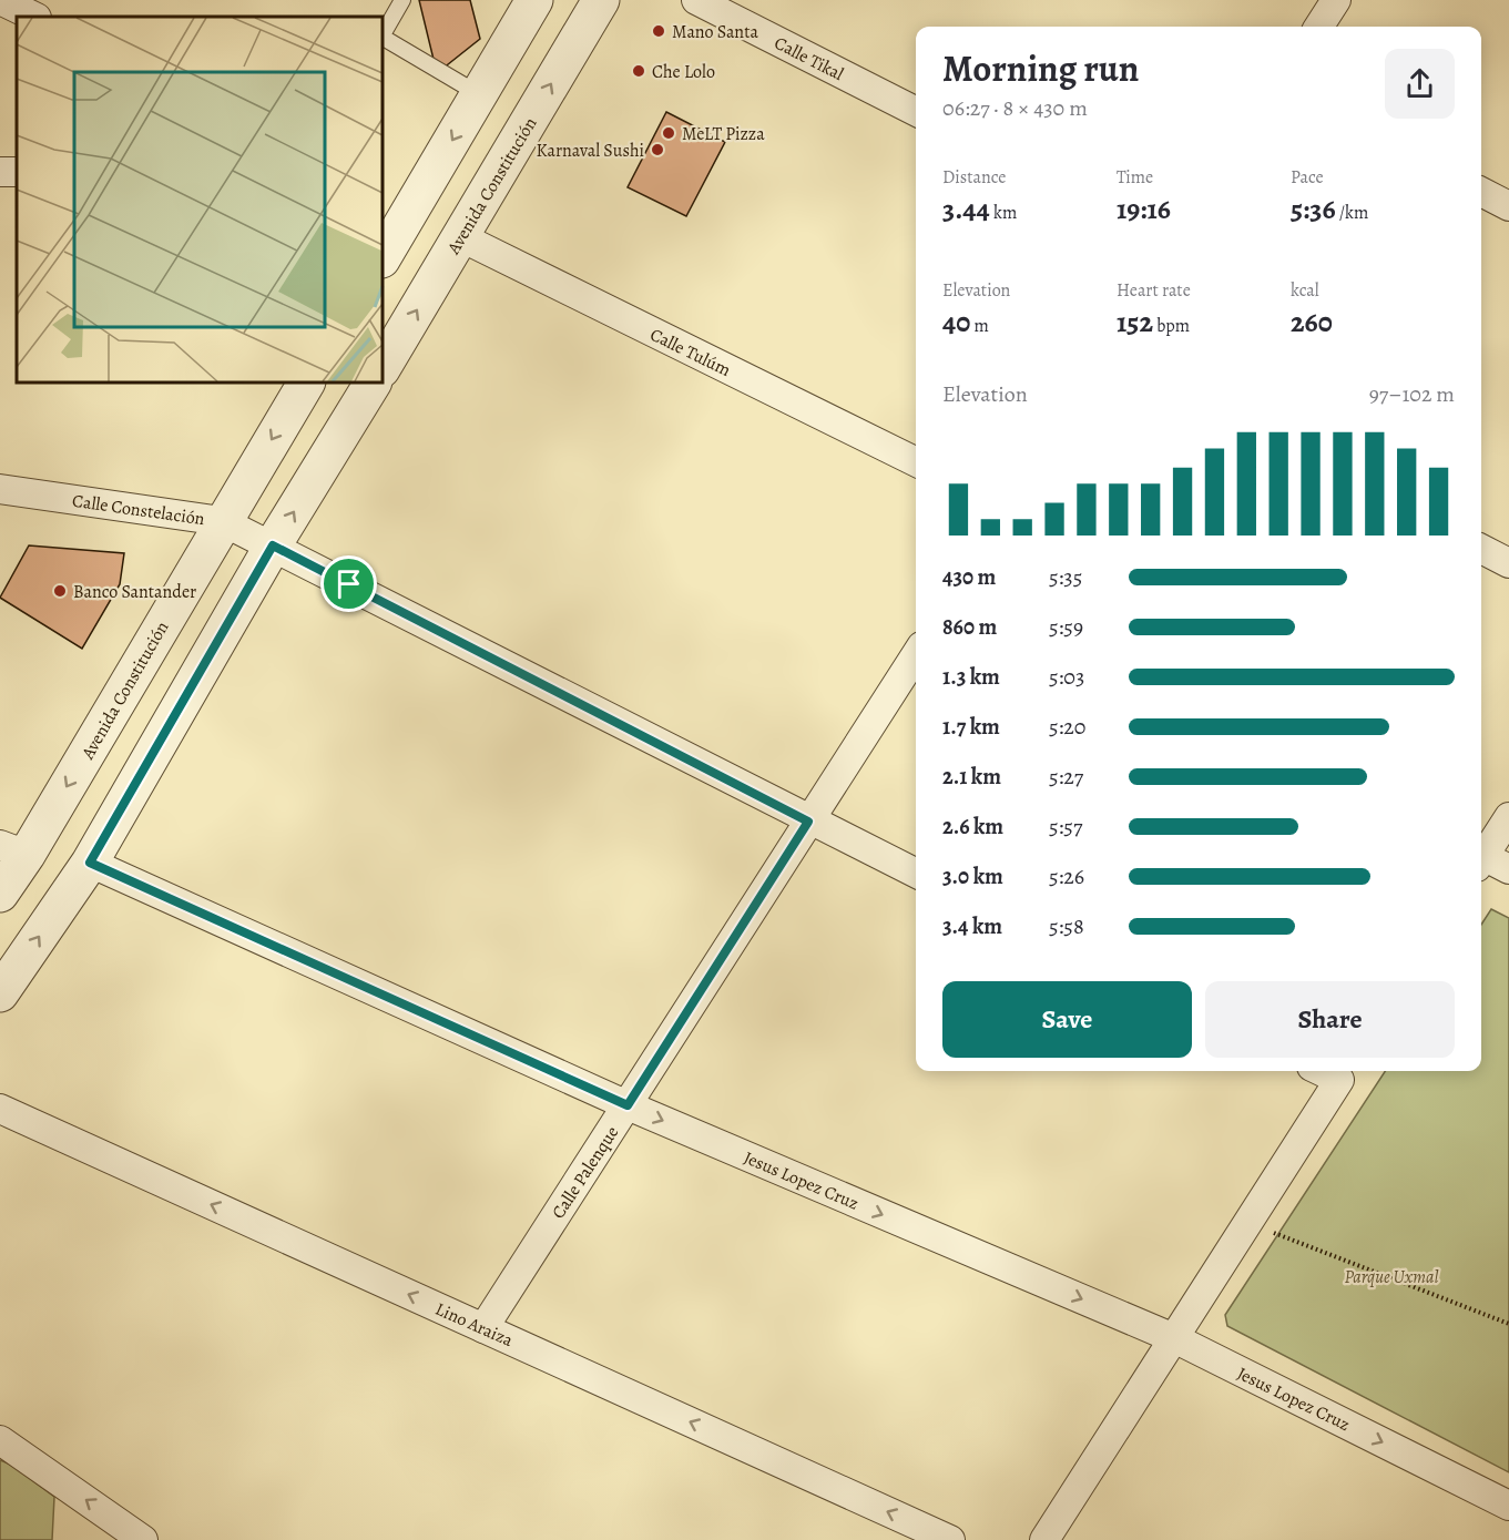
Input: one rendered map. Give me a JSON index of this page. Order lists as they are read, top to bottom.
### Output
{
  "streets": {
    "street": [
      "Calle Tikal",
      "Avenida Constitución",
      "Calle Tulúm",
      "Calle Constelación",
      "Calle Palenque",
      "Jesus Lopez Cruz",
      "Lino Araiza"
    ]
  },
  "crossings": [
    ["Avenida Constitución", "Calle Tulúm"],
    ["Avenida Constitución", "Calle Constelación"],
    ["Calle Constelación", "Calle Palenque"],
    ["Calle Palenque", "Jesus Lopez Cruz"],
    ["Calle Palenque", "Lino Araiza"]
  ],
  "one_way": ["Jesus Lopez Cruz", "Lino Araiza"],
  "parks": ["Parque Uxmal"],
  "places": [
    "Mano Santa",
    "Che Lolo",
    "MeLT Pizza",
    "Karnaval Sushi",
    "Banco Santander"
  ],
  "page": {
    "heading": ["Morning run", "06:27 · 8 × 430 m"],
    "stats": [
      ["Distance", "3.44 km"],
      ["Time", "19:16"],
      ["Pace", "5:36 /km"],
      ["Elevation", "40 m"],
      ["Heart rate", "152 bpm"],
      ["kcal", "260"]
    ],
    "chart": ["Elevation", "97–102 m"],
    "list": [
      {
        "name": "430 m",
        "note": "5:35"
      },
      {
        "name": "860 m",
        "note": "5:59"
      },
      {
        "name": "1.3 km",
        "note": "5:03"
      },
      {
        "name": "1.7 km",
        "note": "5:20"
      },
      {
        "name": "2.1 km",
        "note": "5:27"
      },
      {
        "name": "2.6 km",
        "note": "5:57"
      },
      {
        "name": "3.0 km",
        "note": "5:26"
      },
      {
        "name": "3.4 km",
        "note": "5:58"
      }
    ],
    "buttons": ["Save", "Share"]
  }
}
